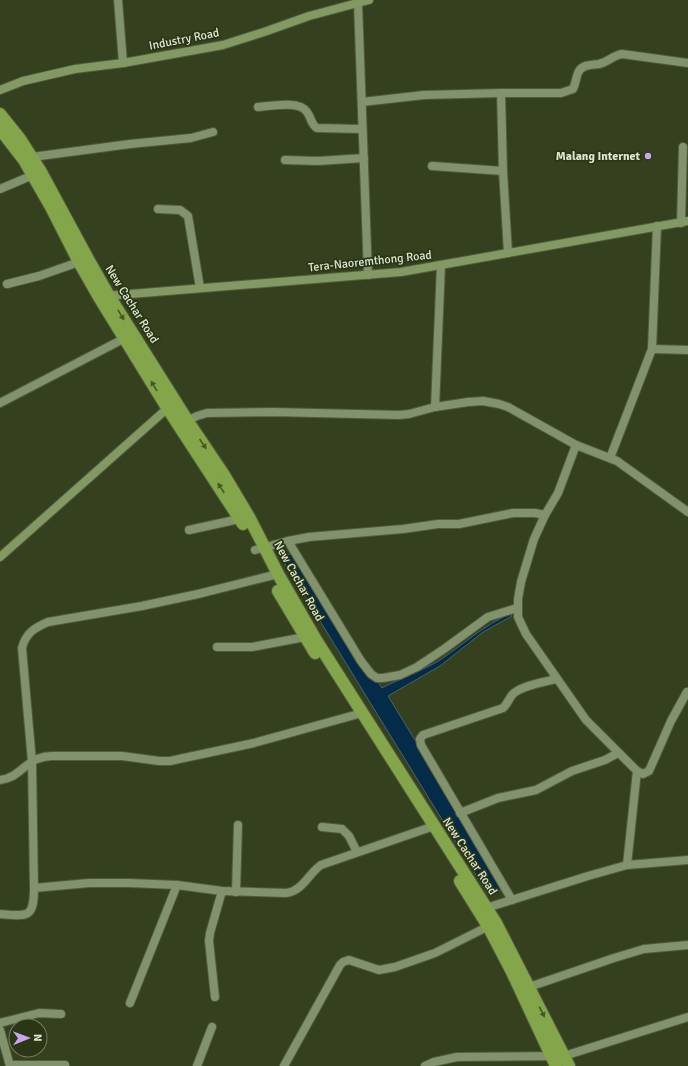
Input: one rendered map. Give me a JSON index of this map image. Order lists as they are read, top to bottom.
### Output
{
  "streets": {
    "highway": ["New Cachar Road"],
    "street": ["Industry Road", "Tera-Naoremthong Road"]
  },
  "crossings": [
    ["Tera-Naoremthong Road", "New Cachar Road"]
  ],
  "places": ["Malang Internet"],
  "north": "right"
}
